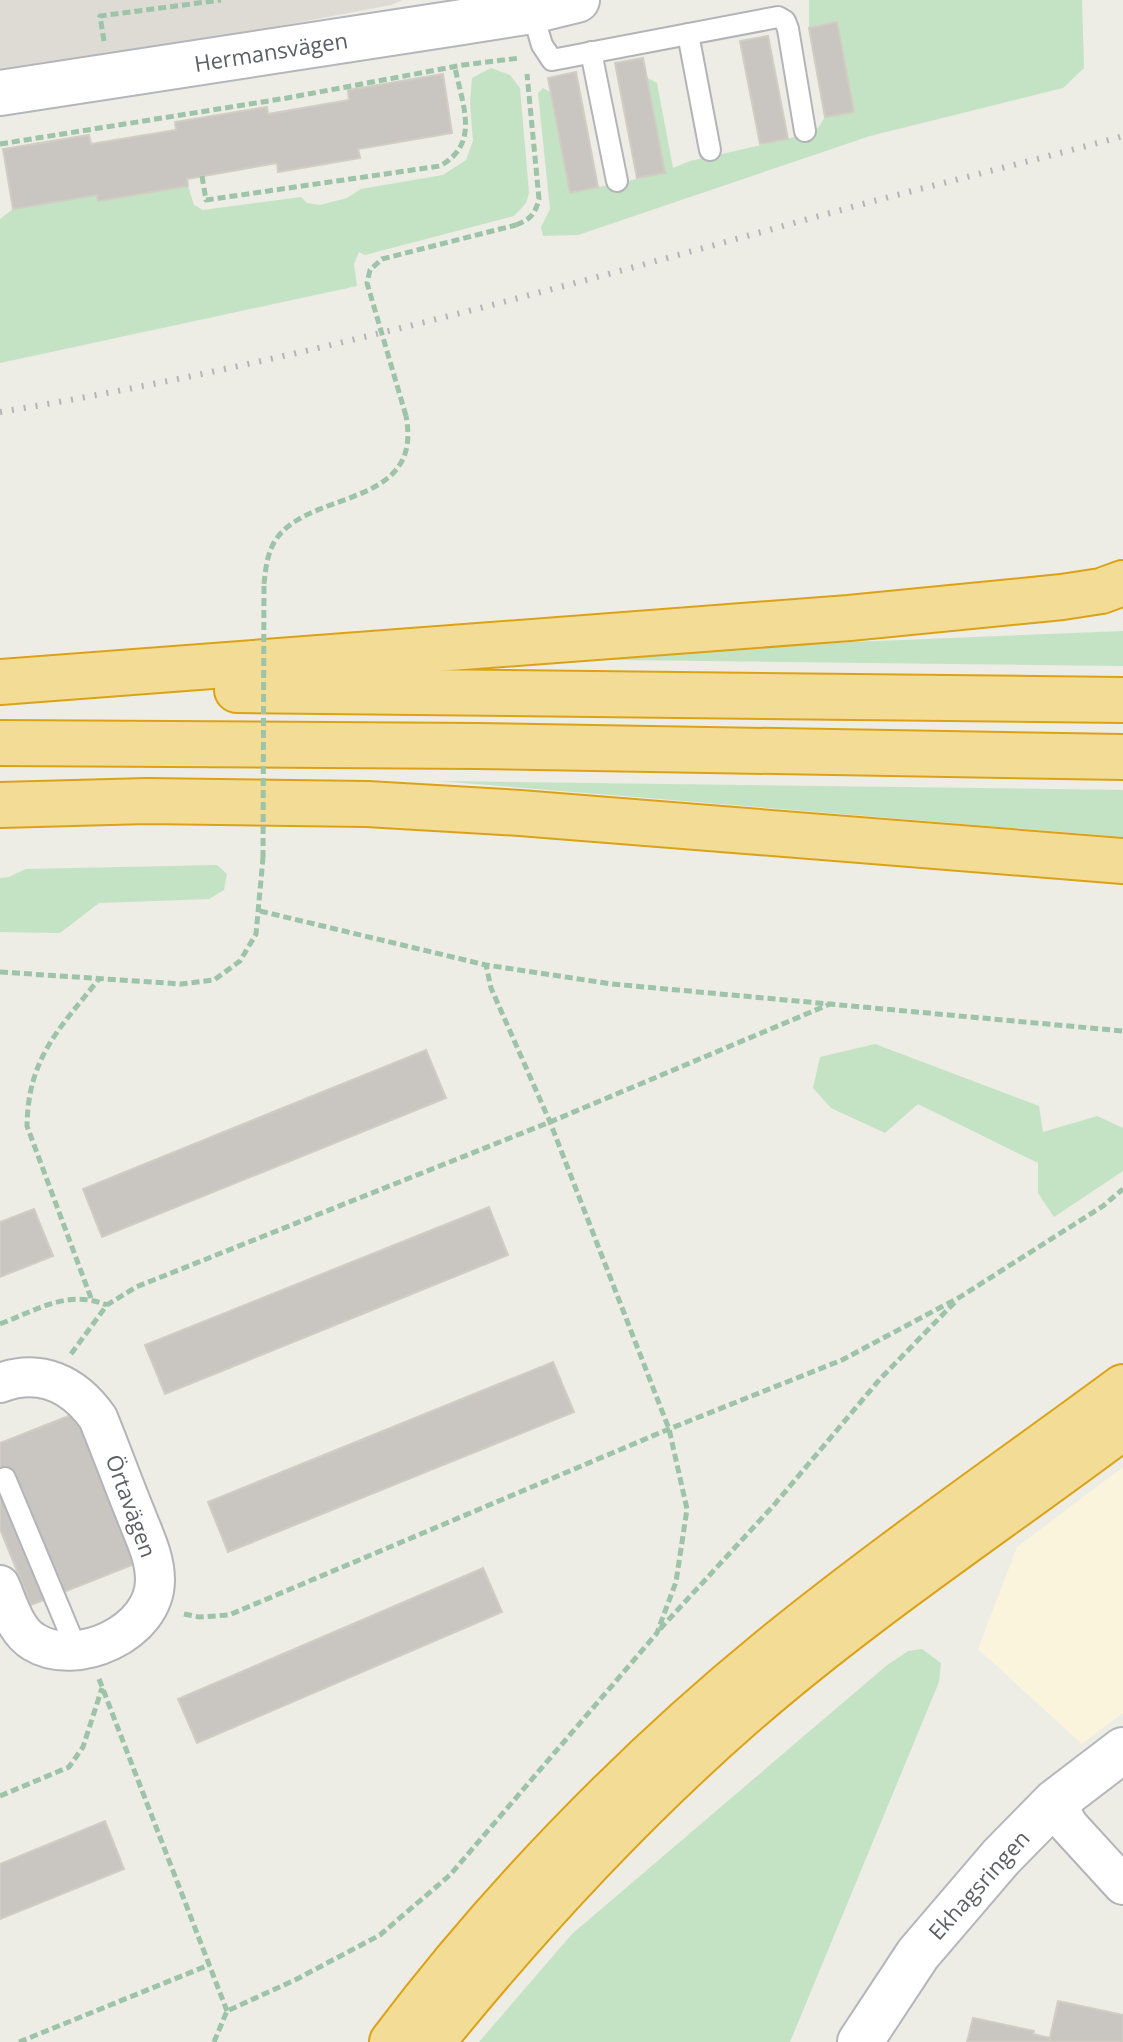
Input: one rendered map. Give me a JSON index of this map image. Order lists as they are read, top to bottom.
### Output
{
  "streets": {
    "street": ["Hermansvägen", "Örtavägen", "Ekhagsringen"]
  }
}
